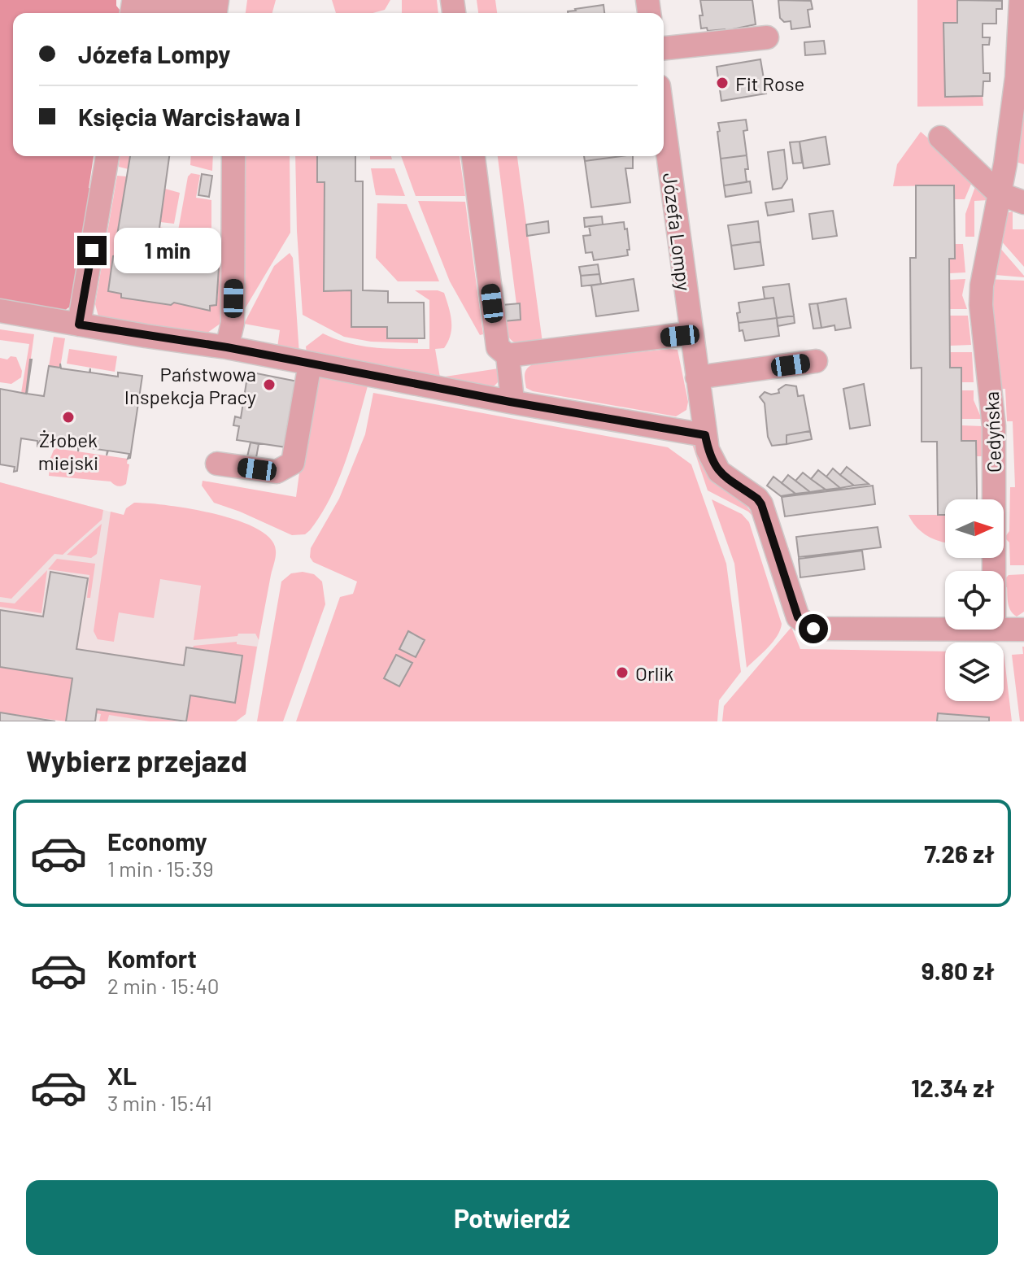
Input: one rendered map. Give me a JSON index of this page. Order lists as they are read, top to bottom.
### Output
{
  "streets": {
    "street": ["Józefa Lompy", "Cedyńska"]
  },
  "places": [
    "Fit Rose",
    "Państwowa Inspekcja Pracy",
    "Żłobek miejski",
    "Orlik"
  ],
  "north": "right",
  "page": {
    "banner": ["Józefa Lompy", "Księcia Warcisława I"],
    "bubble": "1 min",
    "heading": "Wybierz przejazd",
    "list": [
      {
        "name": "Economy",
        "note": "1 min · 15:39",
        "value": "7.26 zł"
      },
      {
        "name": "Komfort",
        "note": "2 min · 15:40",
        "value": "9.80 zł"
      },
      {
        "name": "XL",
        "note": "3 min · 15:41",
        "value": "12.34 zł"
      }
    ],
    "buttons": "Potwierdź"
  }
}
